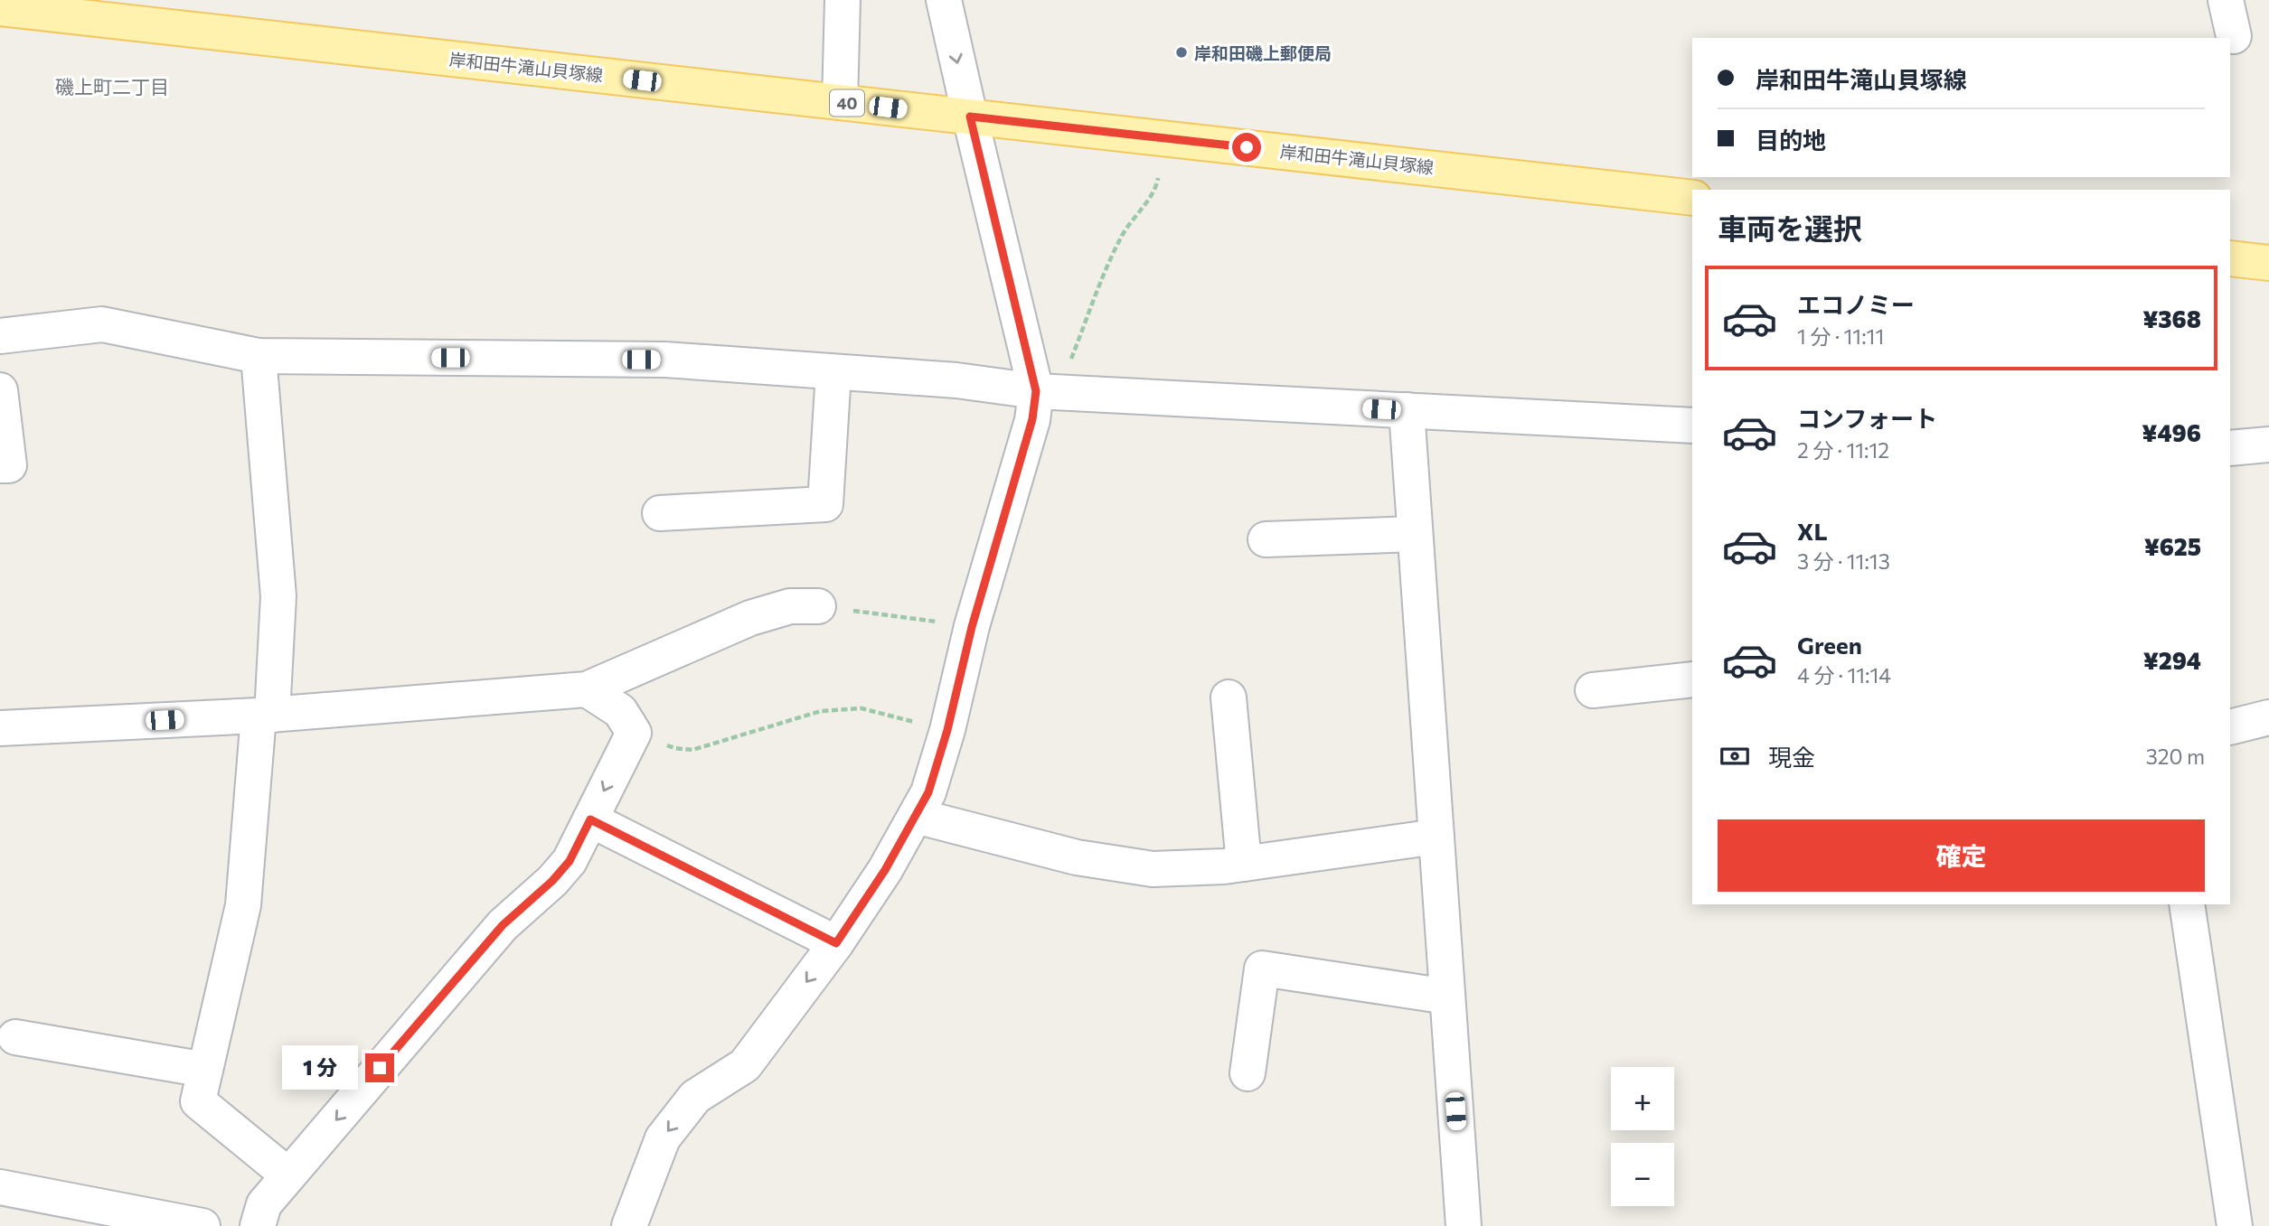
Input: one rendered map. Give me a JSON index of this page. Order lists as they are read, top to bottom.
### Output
{
  "streets": {
    "main road": ["岸和田牛滝山貝塚線", "40"]
  },
  "districts": ["磯上町二丁目"],
  "places": ["岸和田磯上郵便局"],
  "page": {
    "banner": ["岸和田牛滝山貝塚線", "目的地"],
    "heading": "車両を選択",
    "list": [
      {
        "name": "エコノミー",
        "note": "1 分 · 11:11",
        "value": "¥368"
      },
      {
        "name": "コンフォート",
        "note": "2 分 · 11:12",
        "value": "¥496"
      },
      {
        "name": "XL",
        "note": "3 分 · 11:13",
        "value": "¥625"
      },
      {
        "name": "Green",
        "note": "4 分 · 11:14",
        "value": "¥294"
      }
    ],
    "pay": ["現金", "320 m"],
    "buttons": "確定",
    "bubble": "1 分",
    "map_buttons": ["+", "−"]
  }
}
